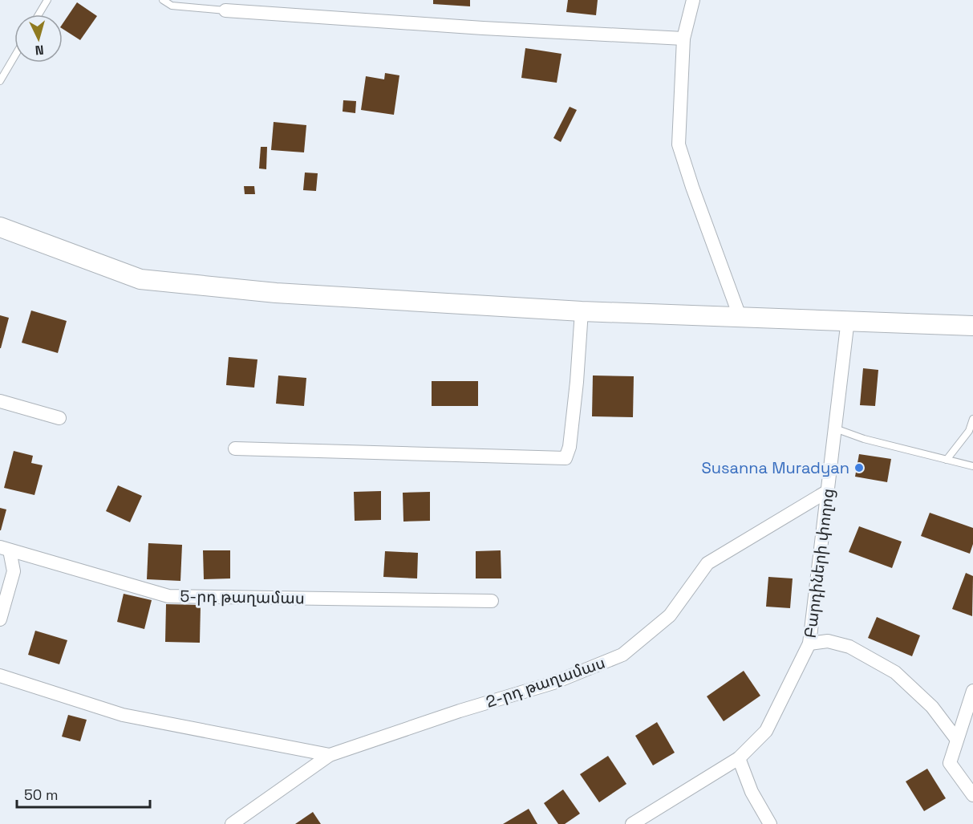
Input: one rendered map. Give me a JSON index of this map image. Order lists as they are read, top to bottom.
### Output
{
  "streets": {
    "street": ["Բարդիների փողոց", "5-րդ թաղամաս", "2-րդ թաղամաս"]
  },
  "crossings": [
    ["Բարդիների փողոց", "2-րդ թաղամաս"]
  ],
  "places": ["Susanna Muradyan"],
  "scale_bar": "50 m",
  "north": "bottom"
}
